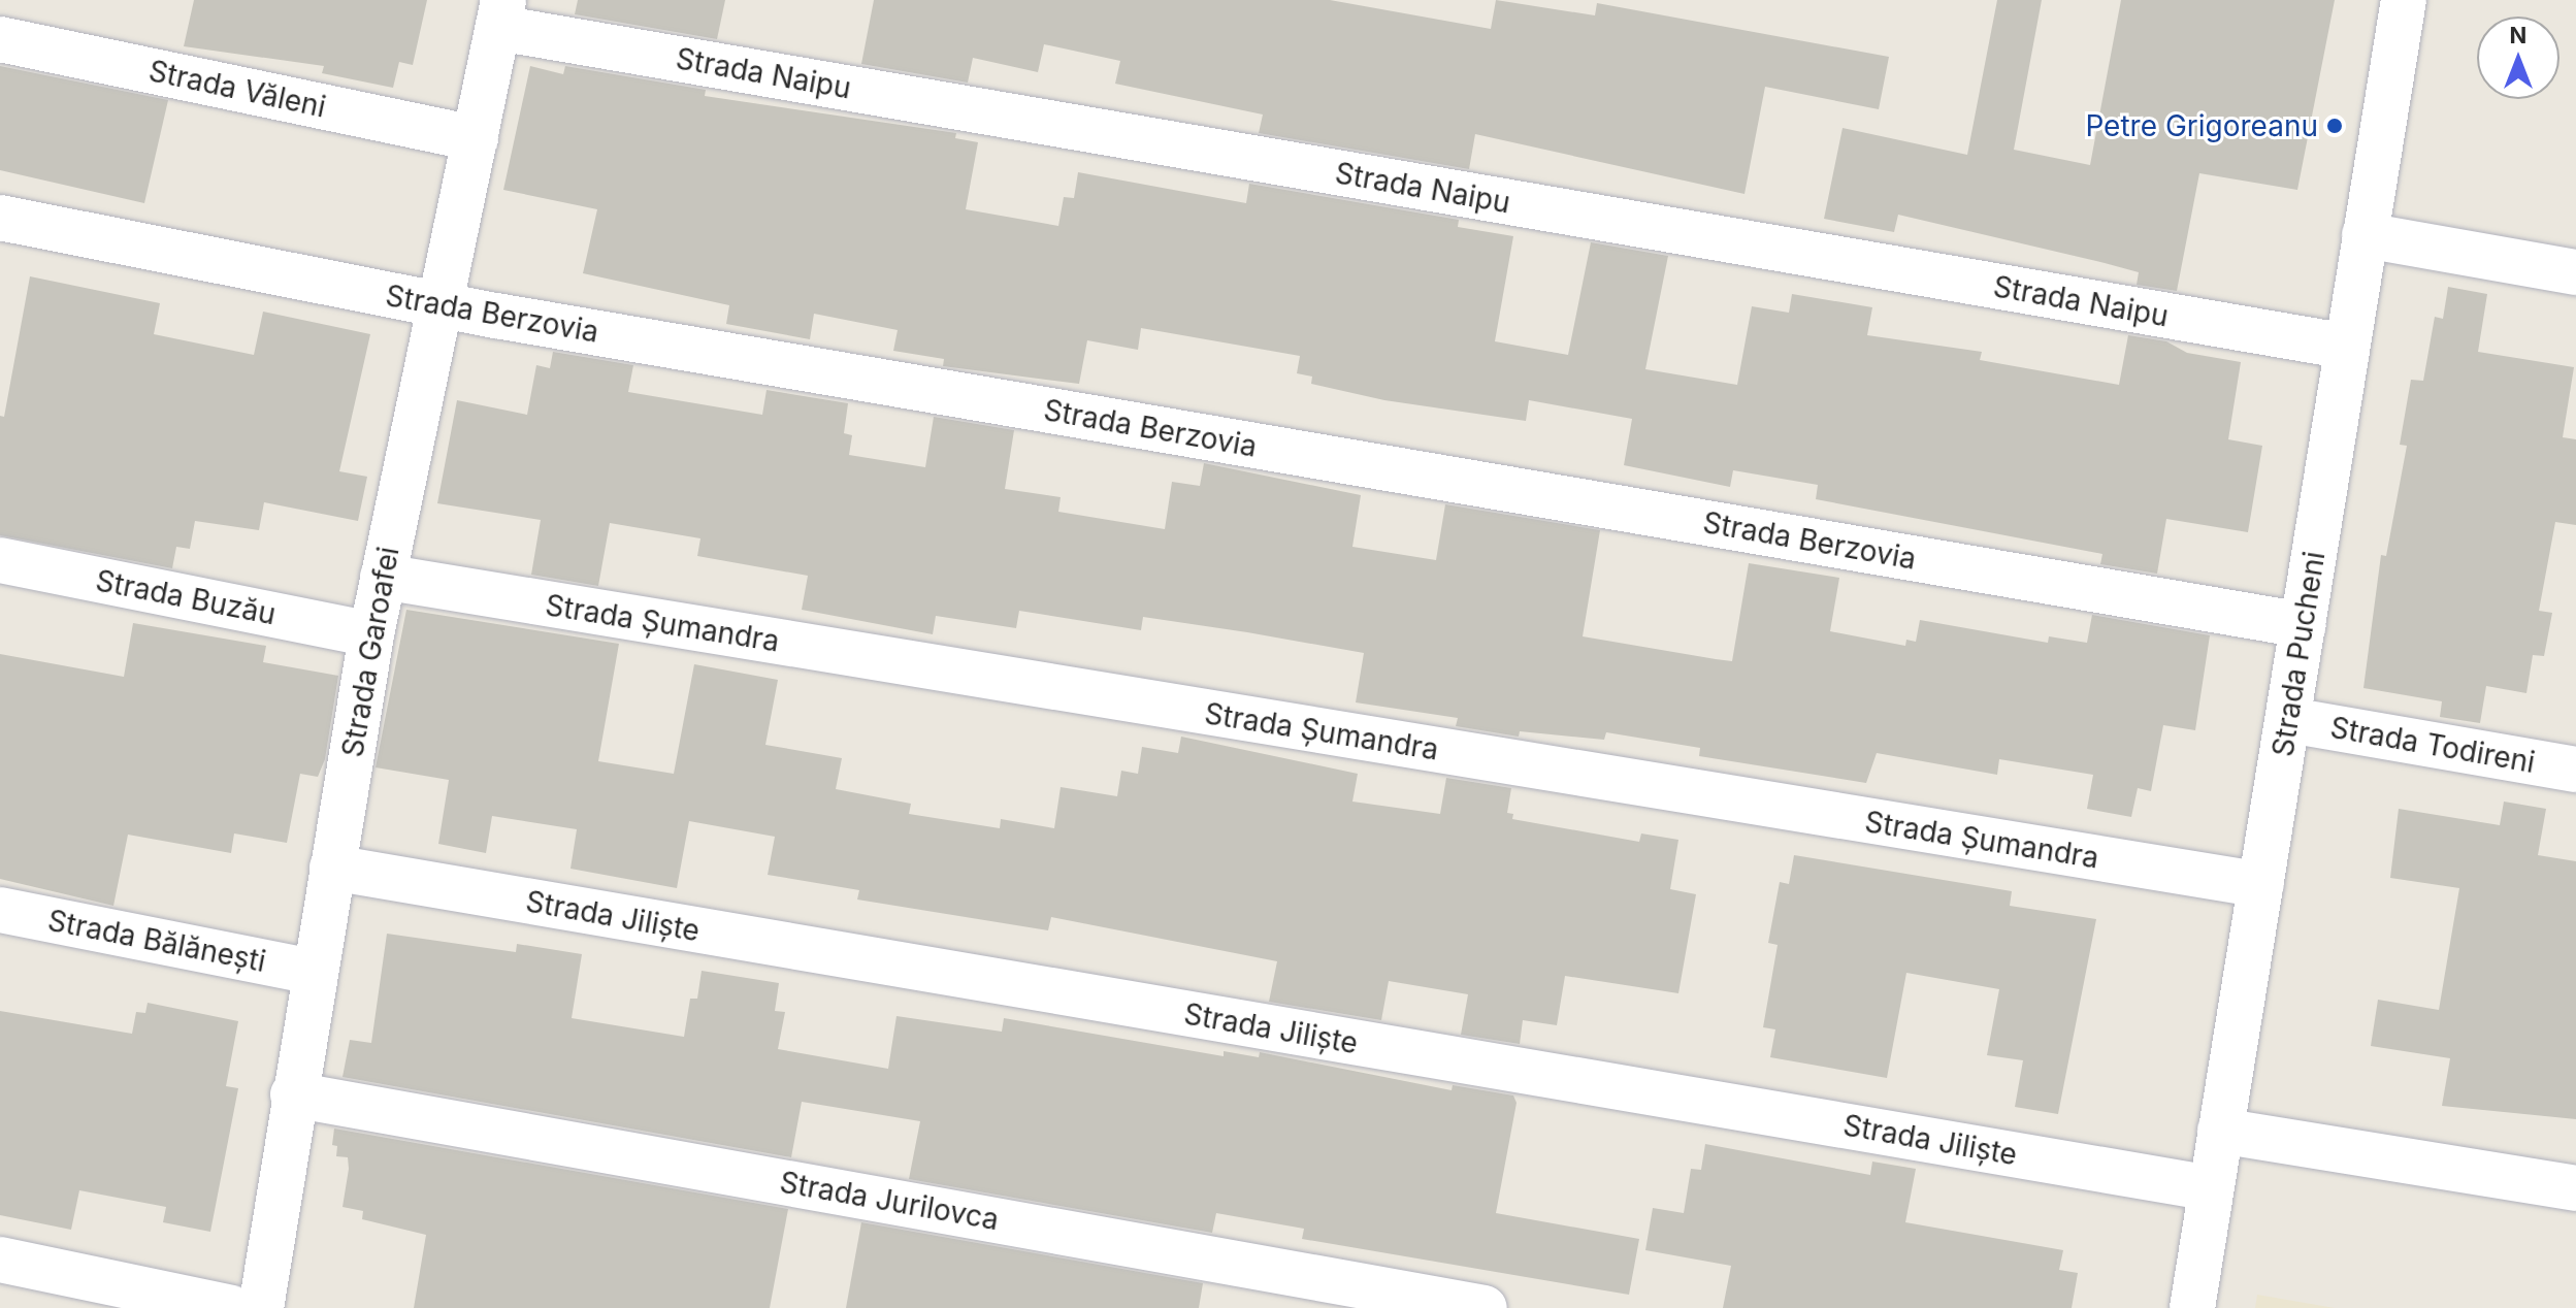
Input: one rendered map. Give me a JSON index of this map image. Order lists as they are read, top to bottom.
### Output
{
  "streets": {
    "street": [
      "Strada Naipu",
      "Strada Văleni",
      "Strada Berzovia",
      "Strada Buzău",
      "Strada Șumandra",
      "Strada Garoafei",
      "Strada Pucheni",
      "Strada Todireni",
      "Strada Jiliște",
      "Strada Bălănești",
      "Strada Jurilovca"
    ]
  },
  "crossings": [
    ["Strada Naipu", "Strada Garoafei"],
    ["Strada Naipu", "Strada Pucheni"],
    ["Strada Văleni", "Strada Garoafei"],
    ["Strada Berzovia", "Strada Garoafei"],
    ["Strada Berzovia", "Strada Pucheni"],
    ["Strada Buzău", "Strada Garoafei"],
    ["Strada Șumandra", "Strada Garoafei"],
    ["Strada Șumandra", "Strada Pucheni"],
    ["Strada Garoafei", "Strada Jiliște"],
    ["Strada Garoafei", "Strada Bălănești"],
    ["Strada Garoafei", "Strada Jurilovca"],
    ["Strada Pucheni", "Strada Todireni"],
    ["Strada Pucheni", "Strada Jiliște"]
  ],
  "places": ["Petre Grigoreanu"],
  "north": "top"
}
